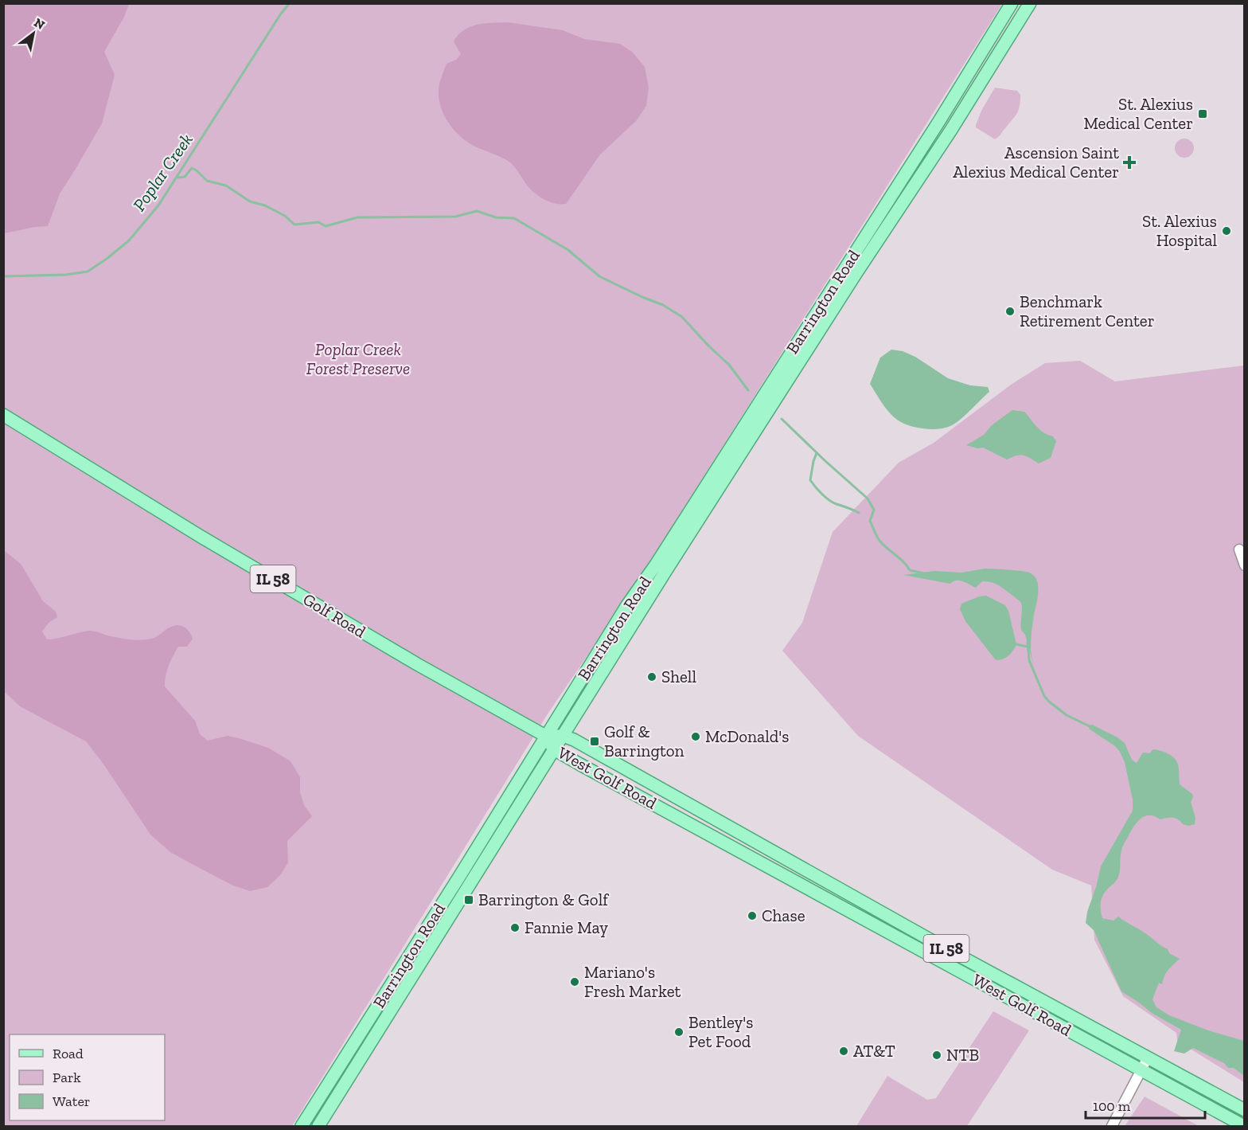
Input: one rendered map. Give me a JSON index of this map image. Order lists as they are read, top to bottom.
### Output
{
  "streets": {
    "main road": [
      "Barrington Road",
      "IL 58",
      "Golf Road",
      "West Golf Road"
    ]
  },
  "crossings": [
    ["Barrington Road", "Golf Road"],
    ["Barrington Road", "West Golf Road"],
    ["Golf Road", "West Golf Road"]
  ],
  "water": ["Poplar Creek"],
  "parks": ["Poplar Creek Forest Preserve"],
  "places": {
    "transit": ["St. Alexius Medical Center", "Golf & Barrington", "Barrington & Golf"],
    "health": ["Ascension Saint Alexius Medical Center"],
    "other": [
      "St. Alexius Hospital",
      "Benchmark Retirement Center",
      "Shell",
      "McDonald's",
      "Chase",
      "Fannie May",
      "Mariano's Fresh Market",
      "Bentley's Pet Food",
      "AT&T",
      "NTB"
    ]
  },
  "legend": ["Road", "Park", "Water"],
  "scale_bar": "100 m",
  "north": "top right"
}
